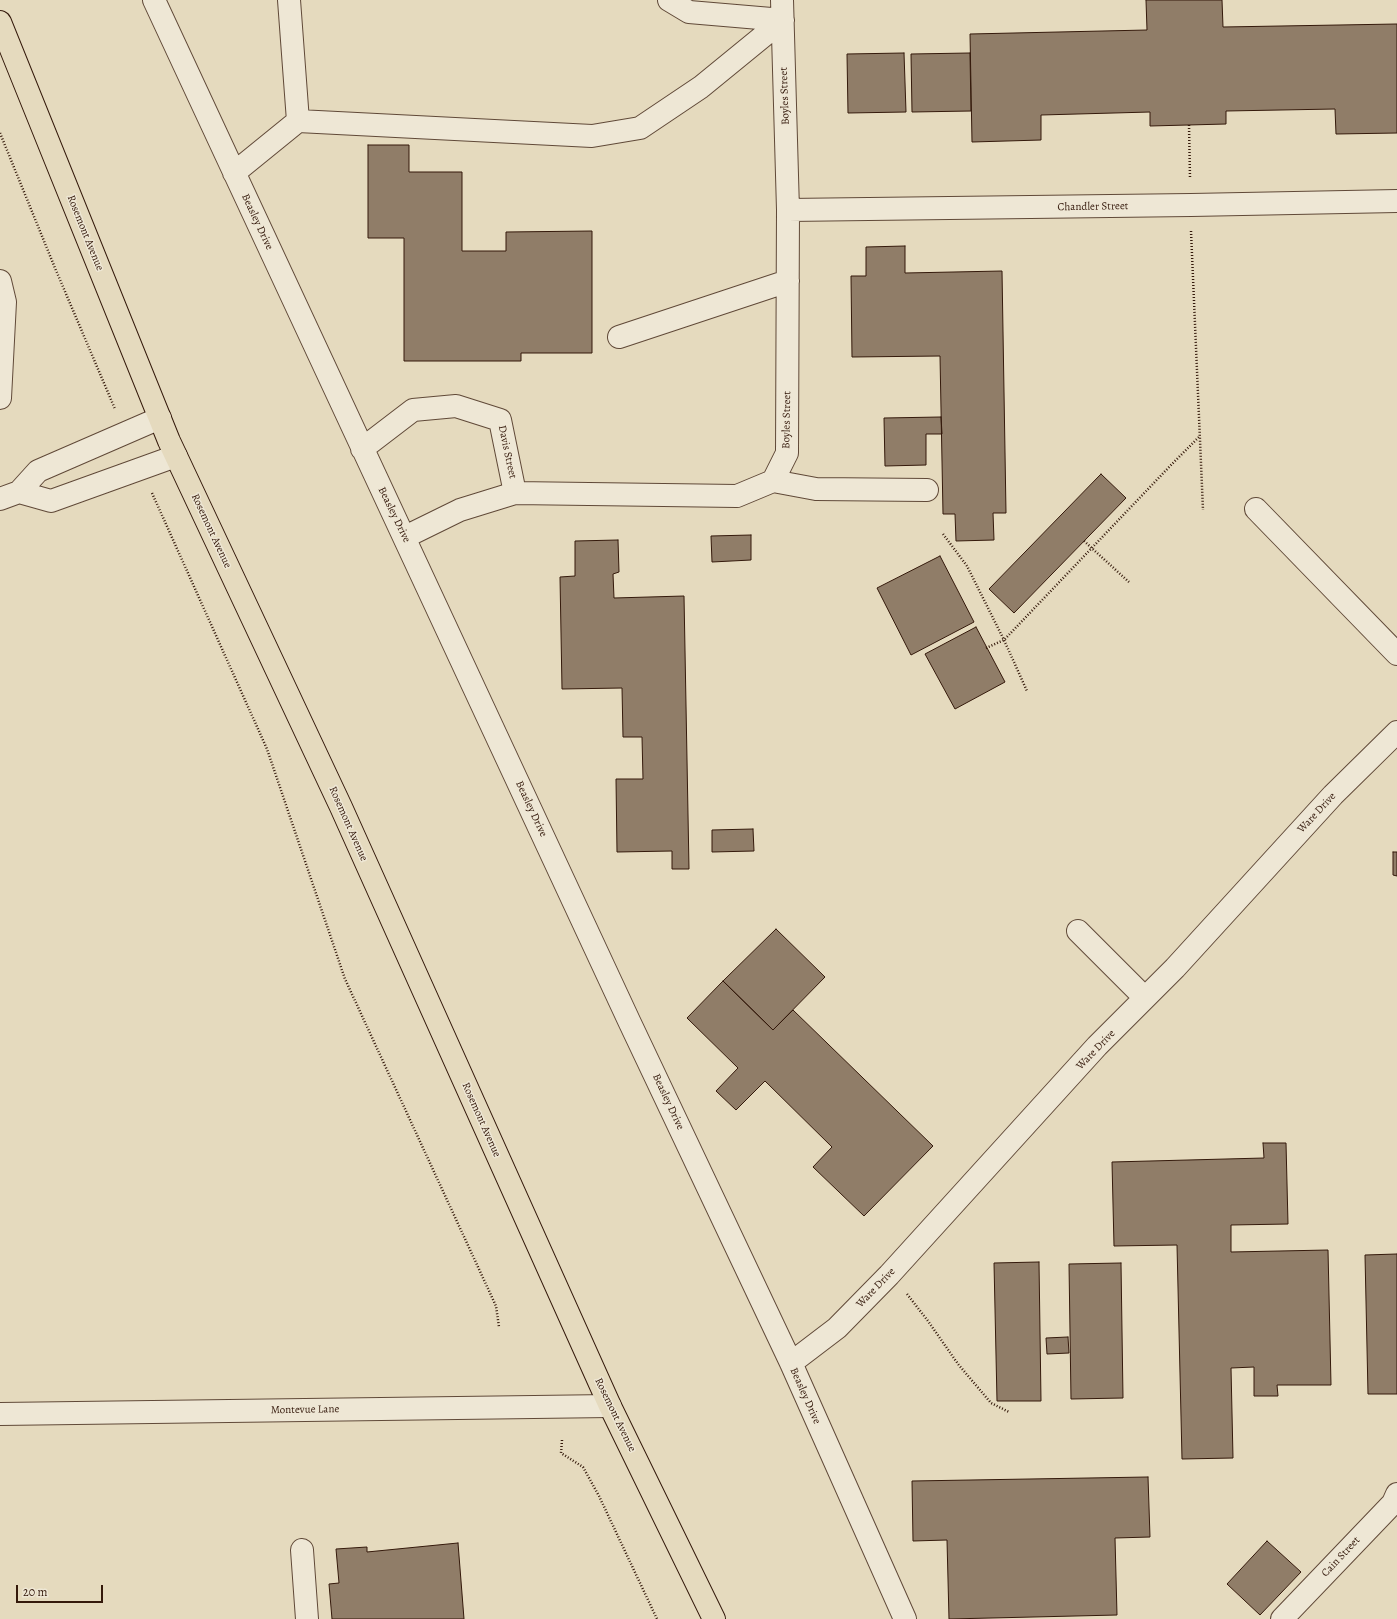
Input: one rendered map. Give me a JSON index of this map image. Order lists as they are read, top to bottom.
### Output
{
  "streets": {
    "main road": ["Rosemont Avenue"],
    "street": [
      "Boyles Street",
      "Chandler Street",
      "Beasley Drive",
      "Davis Street",
      "Ware Drive",
      "Montevue Lane",
      "Cain Street"
    ]
  },
  "crossings": [
    ["Boyles Street", "Chandler Street"],
    ["Beasley Drive", "Davis Street"],
    ["Beasley Drive", "Ware Drive"],
    ["Rosemont Avenue", "Montevue Lane"]
  ],
  "scale_bar": "20 m"
}
